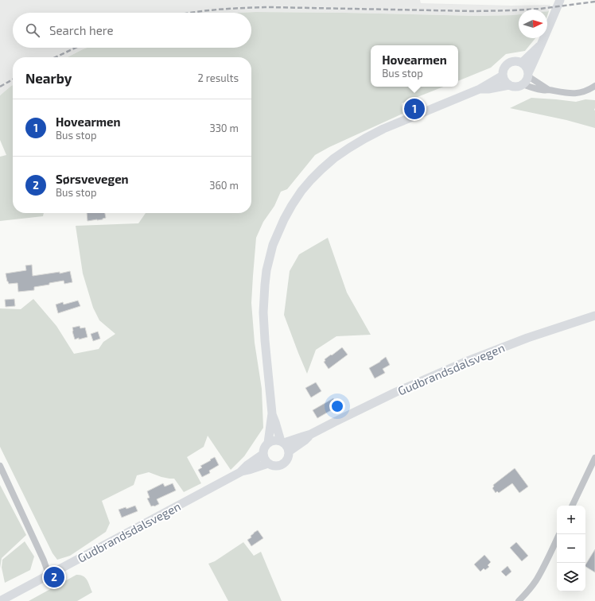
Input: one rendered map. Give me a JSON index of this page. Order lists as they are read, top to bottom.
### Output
{
  "streets": {
    "main road": ["Gudbrandsdalsvegen"]
  },
  "north": "right",
  "page": {
    "search": "Search here",
    "popup": ["Hovearmen", "Bus stop"],
    "heading": ["Nearby", "2 results"],
    "pins": ["1", "2"],
    "list": [
      {
        "mark": "1",
        "name": "Hovearmen",
        "note": "Bus stop",
        "value": "330 m"
      },
      {
        "mark": "2",
        "name": "Sørsvevegen",
        "note": "Bus stop",
        "value": "360 m"
      }
    ],
    "map_buttons": ["+", "−"]
  }
}
